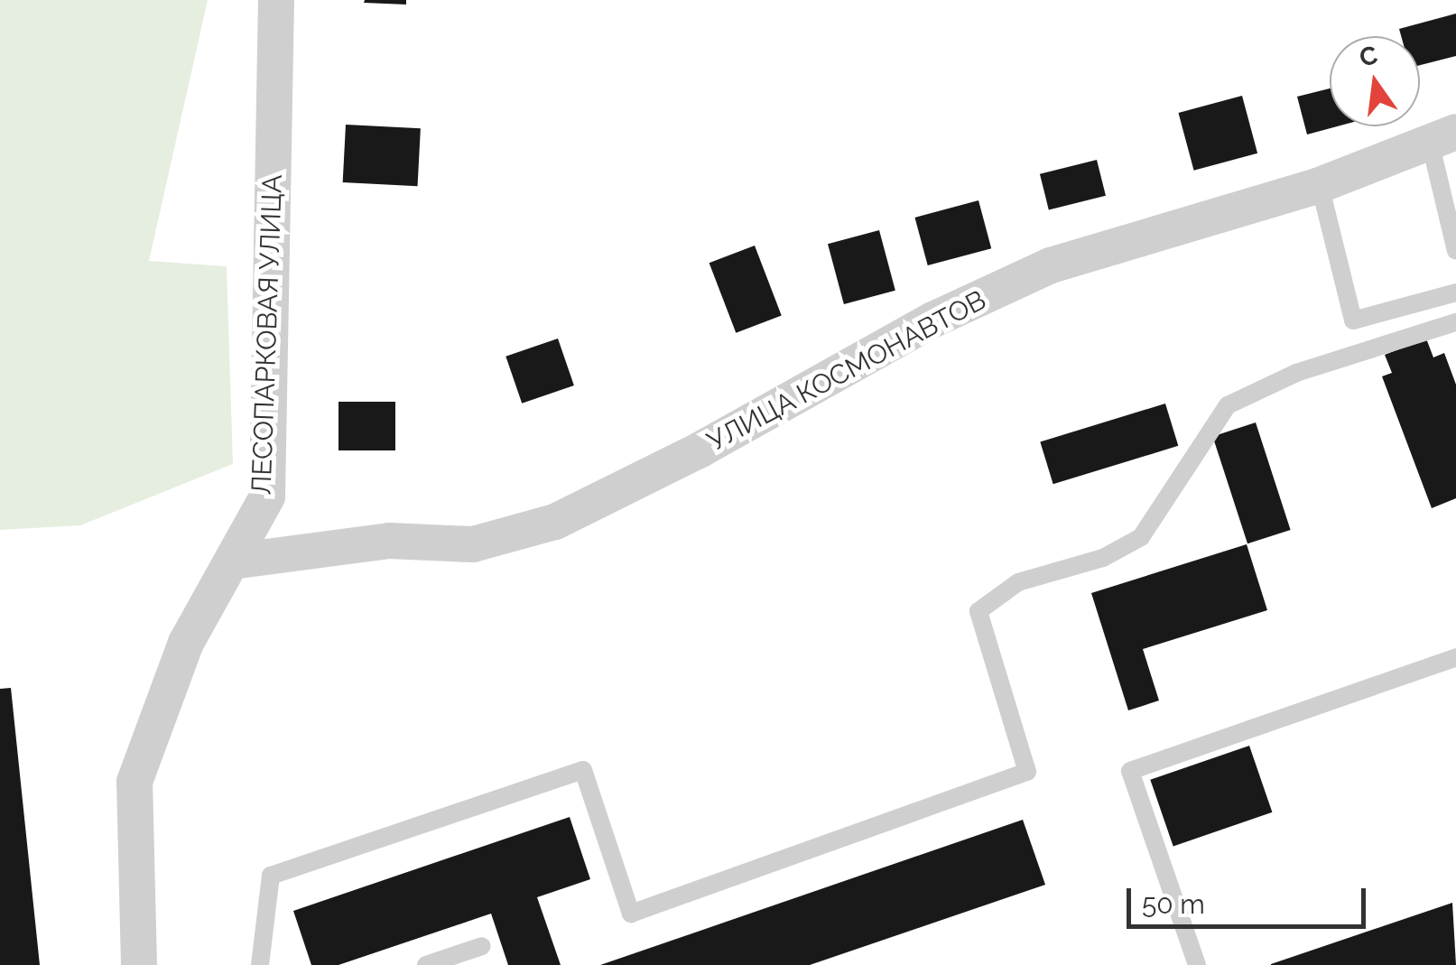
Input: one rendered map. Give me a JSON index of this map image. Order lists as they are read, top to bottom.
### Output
{
  "streets": {
    "street": ["ЛЕСОПАРКОВАЯ УЛИЦА", "УЛИЦА КОСМОНАВТОВ"]
  },
  "crossings": [
    ["ЛЕСОПАРКОВАЯ УЛИЦА", "УЛИЦА КОСМОНАВТОВ"]
  ],
  "scale_bar": "50 m",
  "north": "top"
}
